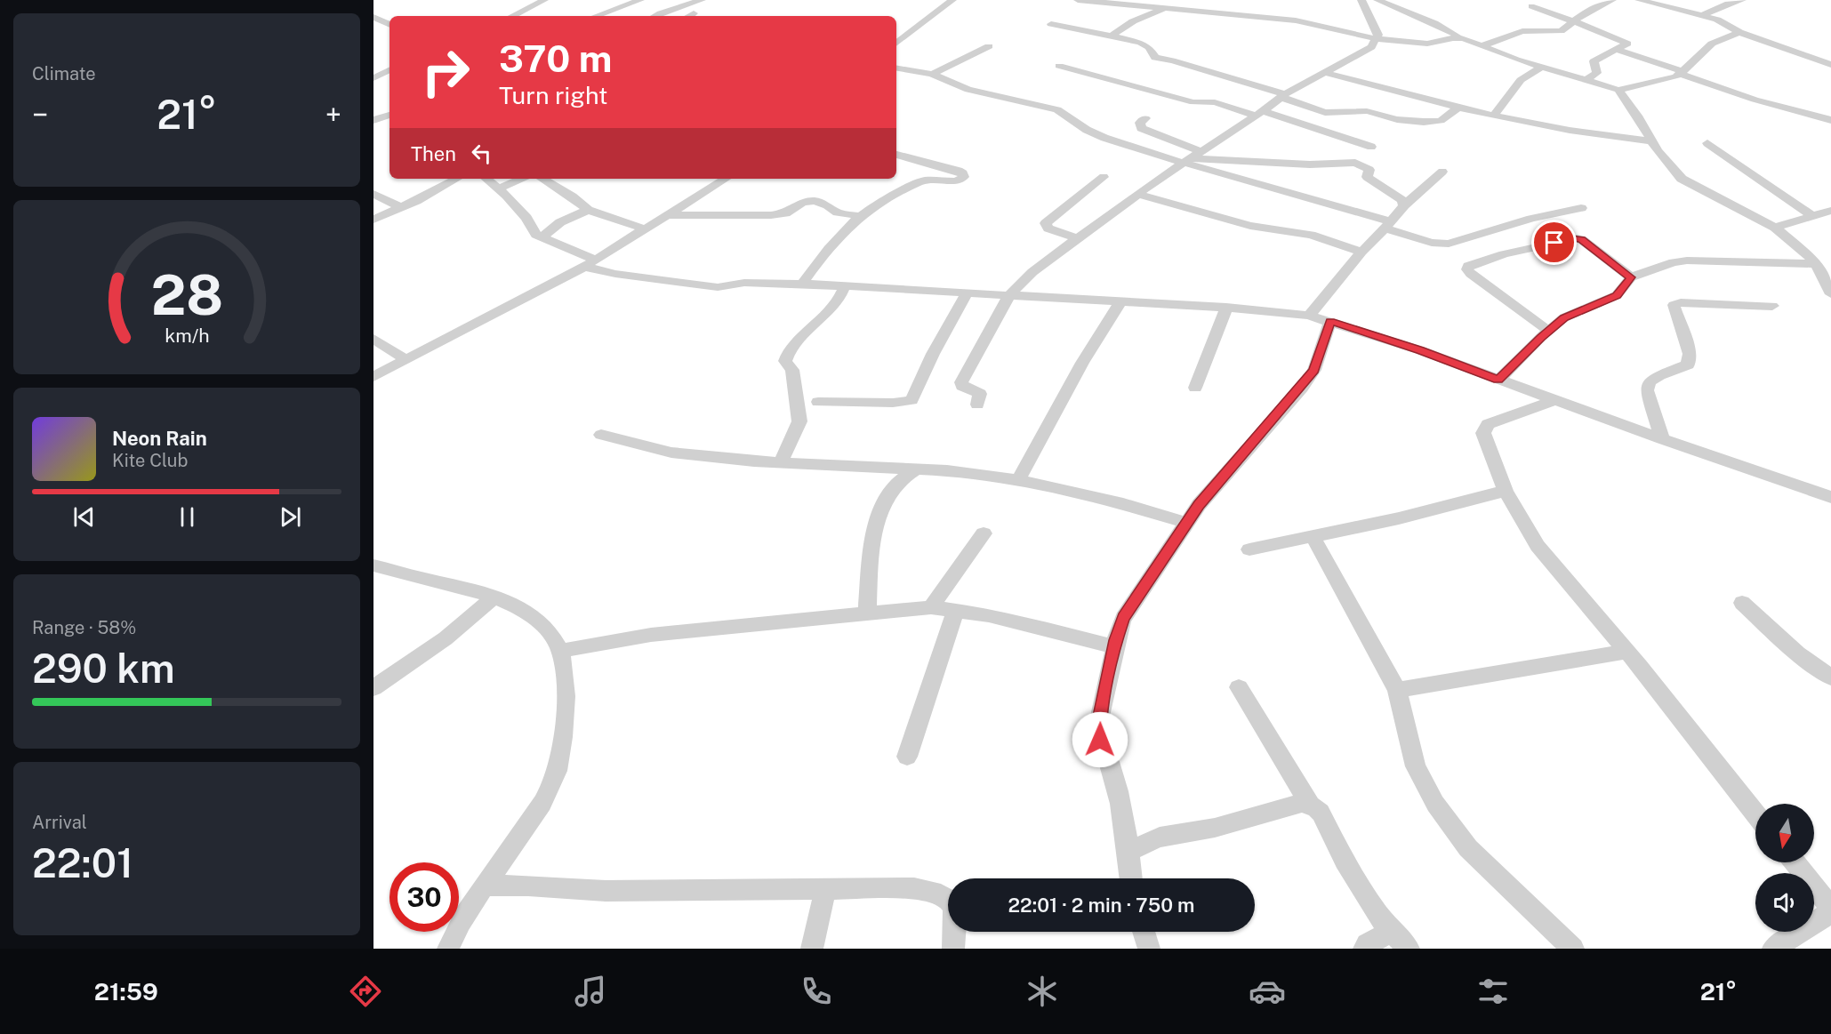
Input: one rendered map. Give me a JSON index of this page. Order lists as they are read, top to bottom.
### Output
{
  "north": "bottom",
  "page": {
    "tile": [
      "Climate",
      ["Range · 58%", "290 km"],
      ["Arrival", "22:01"]
    ],
    "turn": ["370 m", "Turn right"],
    "heat": ["−", "21°", "+"],
    "then": "Then",
    "song": ["Neon Rain", "Kite Club"],
    "limit": "30",
    "trip": "22:01 · 2 min · 750 m",
    "tabs": ["21:59", "21°"],
    "gauge": ["28", "km/h"]
  }
}
